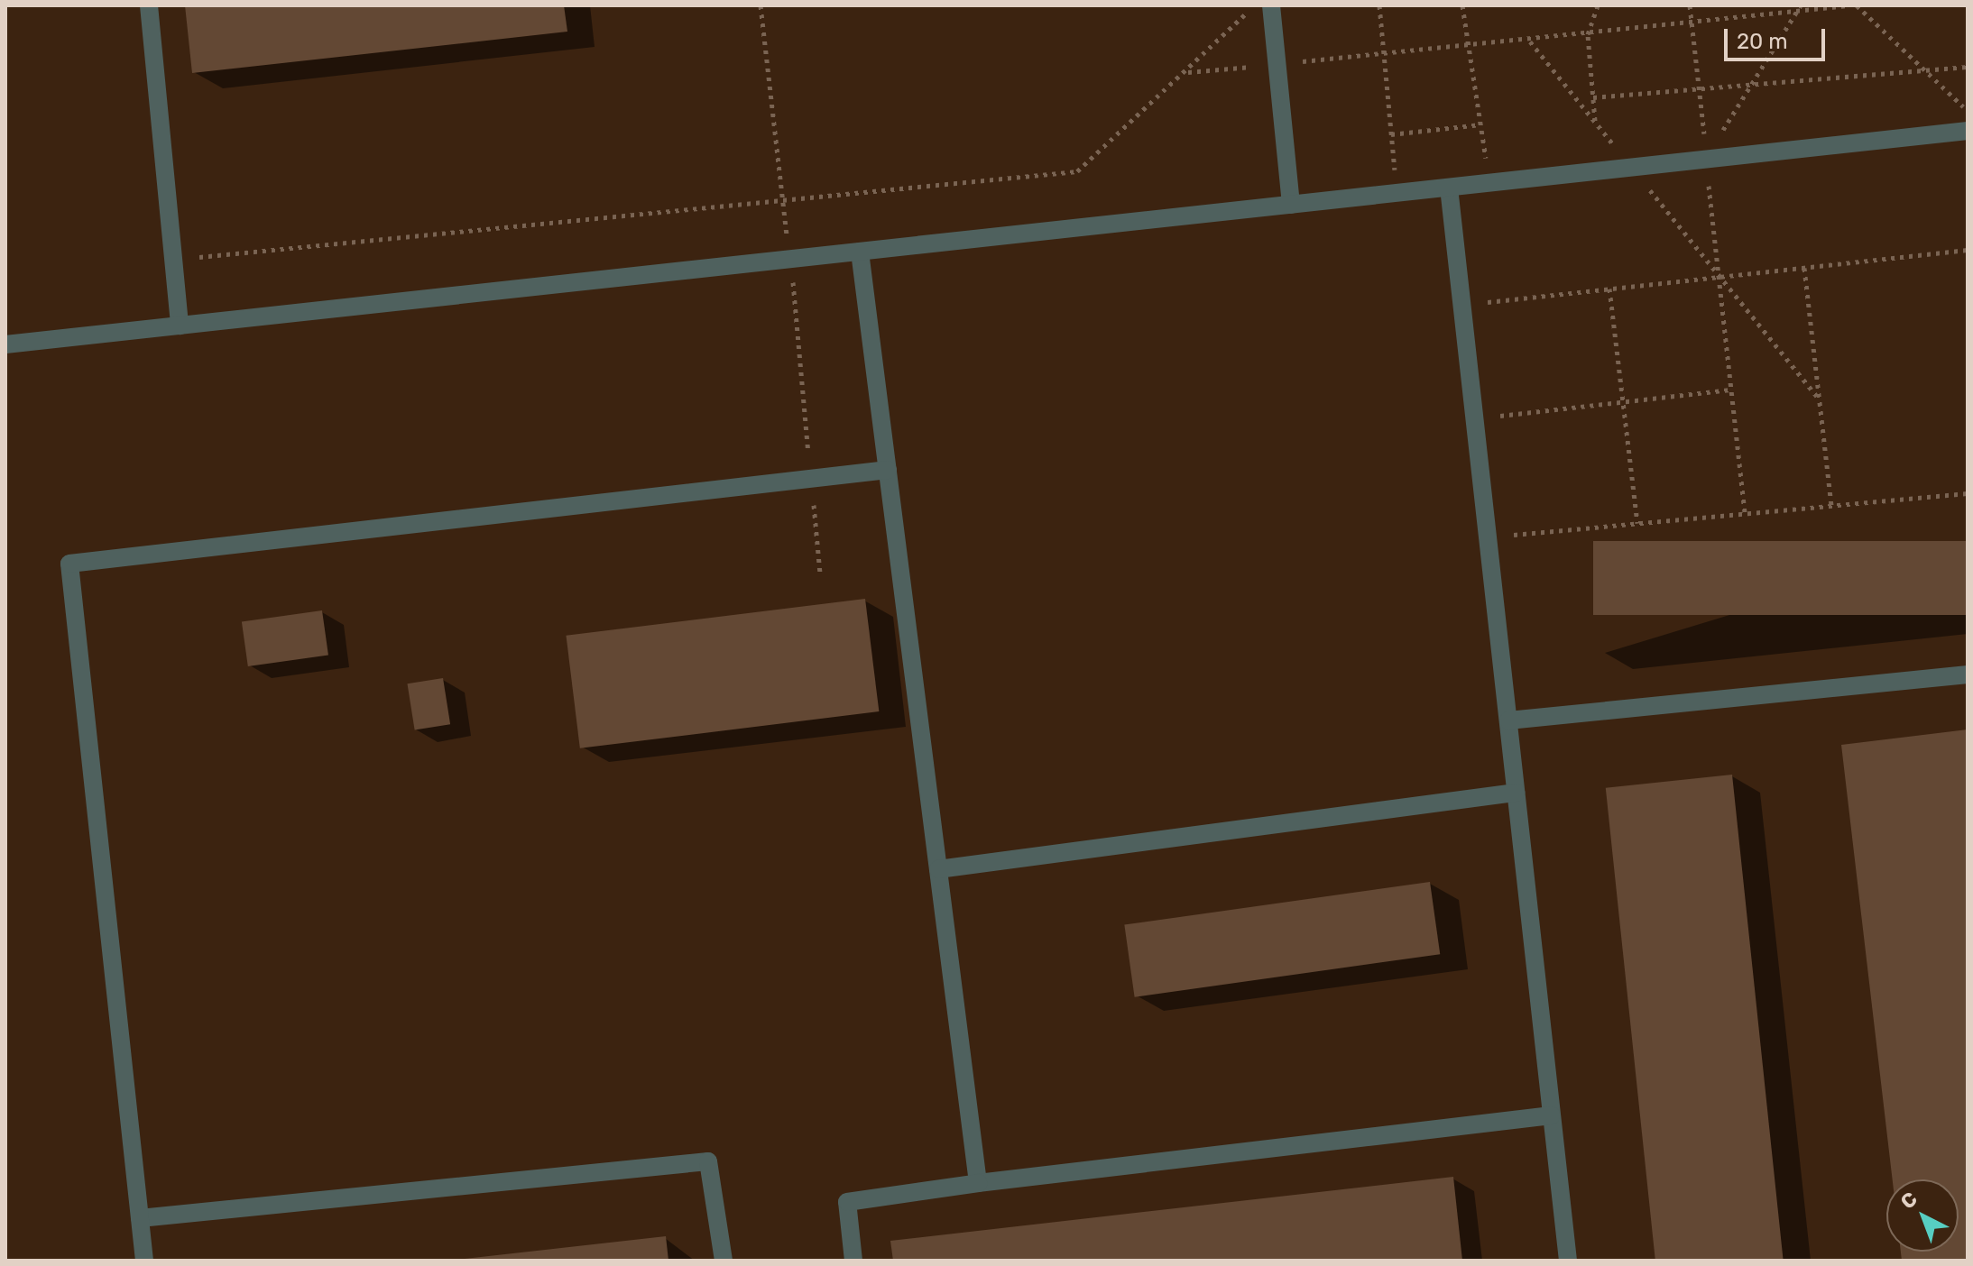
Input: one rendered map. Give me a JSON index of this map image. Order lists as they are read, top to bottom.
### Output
{
  "scale_bar": "20 m",
  "north": "top left"
}
